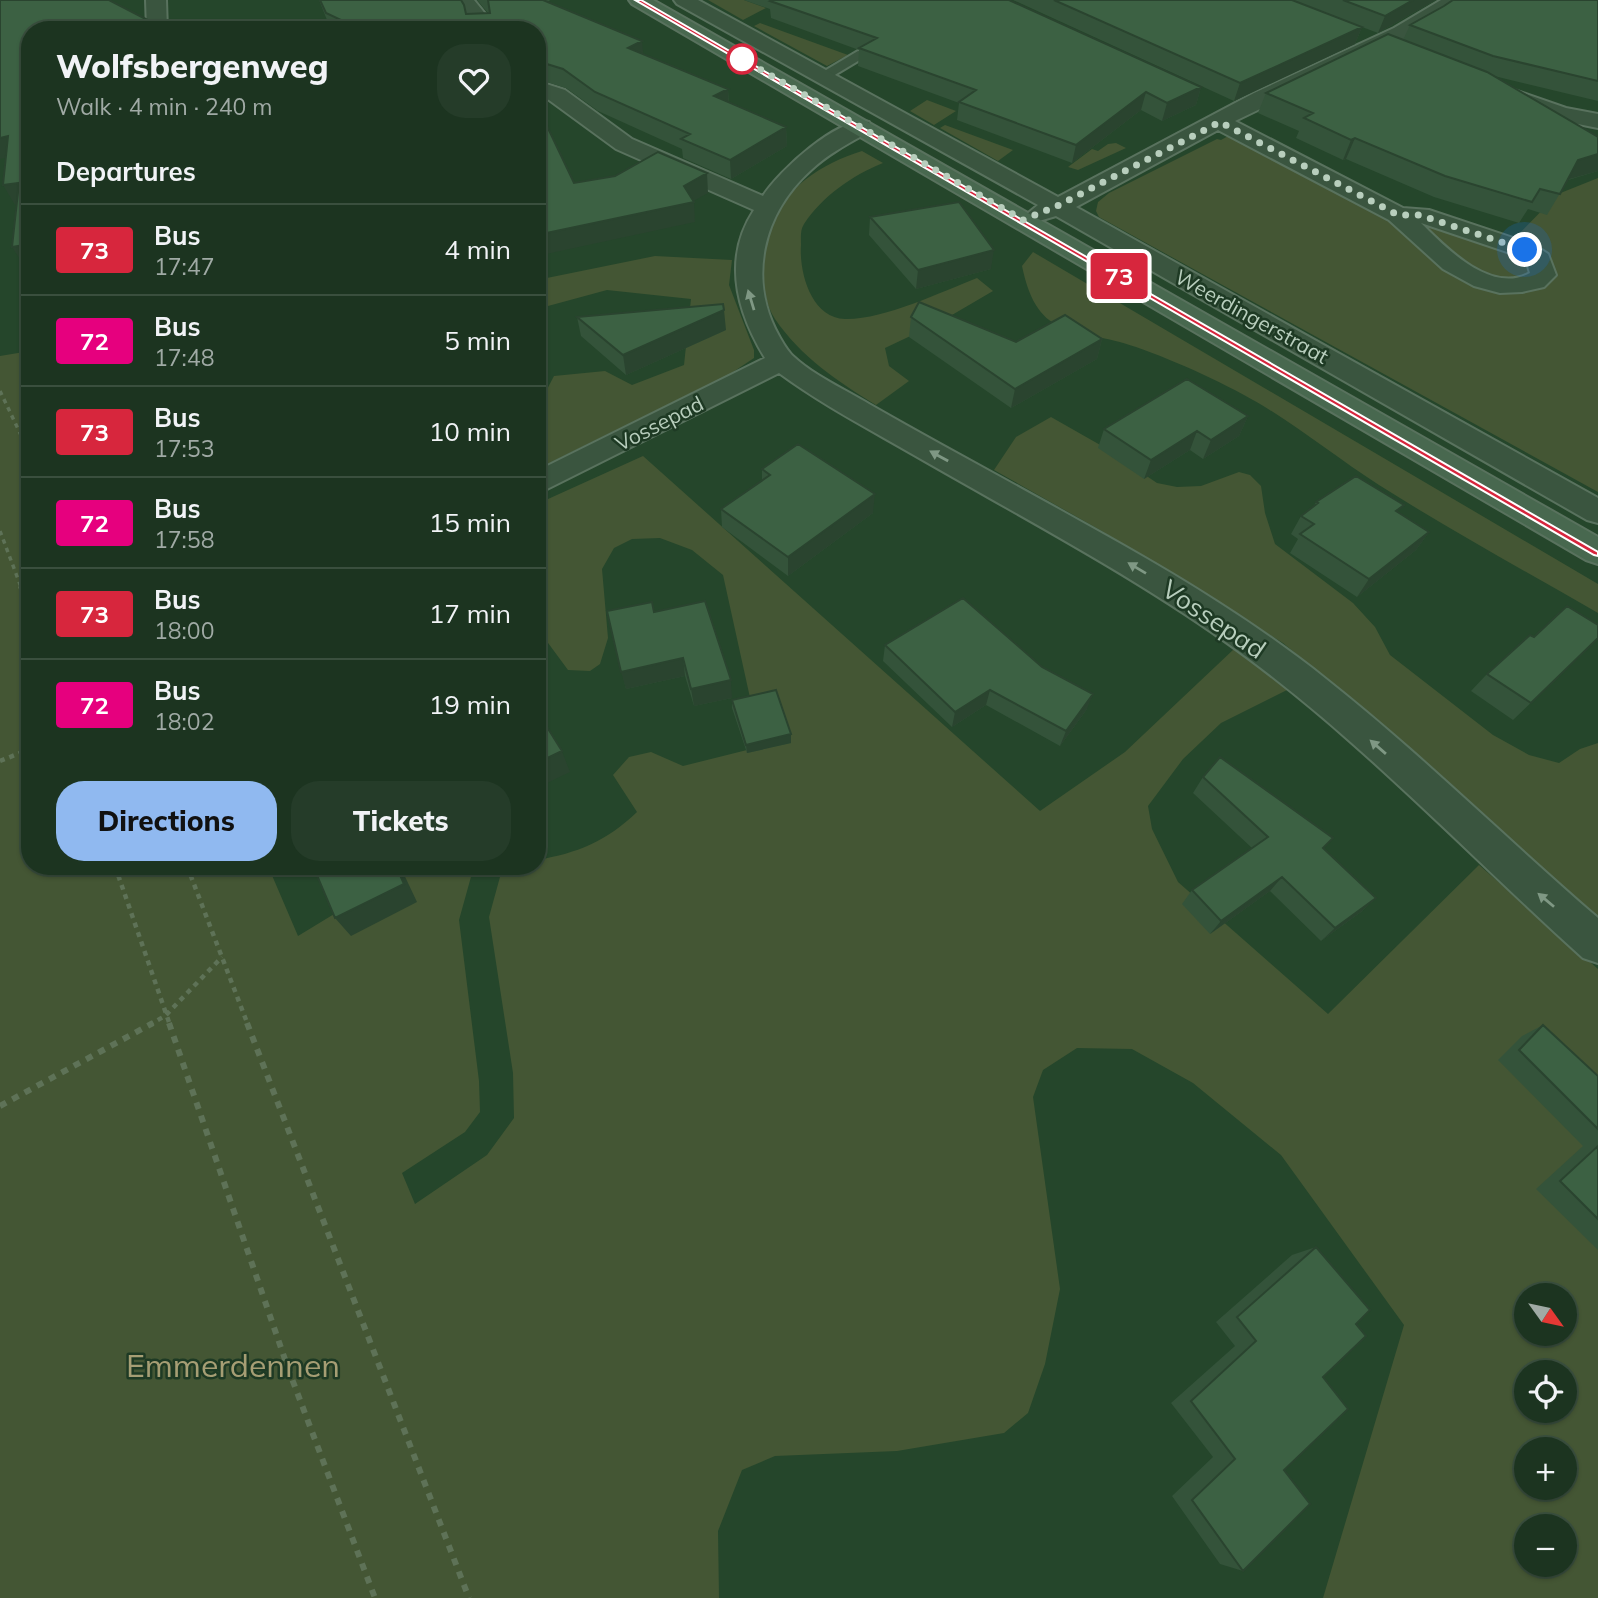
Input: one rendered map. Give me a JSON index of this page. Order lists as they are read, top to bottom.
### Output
{
  "streets": {
    "main road": ["Weerdingerstraat"],
    "street": ["Vossepad"]
  },
  "crossings": [
    ["Weerdingerstraat", "Vossepad"]
  ],
  "one_way": ["Vossepad"],
  "parks": ["Emmerdennen"],
  "lines": ["bus line 73"],
  "north": "bottom right",
  "page": {
    "on_map": "73",
    "heading": [
      ["Wolfsbergenweg", "Walk · 4 min · 240 m"],
      "Departures"
    ],
    "list": [
      {
        "mark": "73",
        "name": "Bus",
        "note": "17:47",
        "value": "4 min"
      },
      {
        "mark": "72",
        "name": "Bus",
        "note": "17:48",
        "value": "5 min"
      },
      {
        "mark": "73",
        "name": "Bus",
        "note": "17:53",
        "value": "10 min"
      },
      {
        "mark": "72",
        "name": "Bus",
        "note": "17:58",
        "value": "15 min"
      },
      {
        "mark": "73",
        "name": "Bus",
        "note": "18:00",
        "value": "17 min"
      },
      {
        "mark": "72",
        "name": "Bus",
        "note": "18:02",
        "value": "19 min"
      }
    ],
    "buttons": ["Directions", "Tickets"],
    "map_buttons": ["+", "−"]
  }
}
